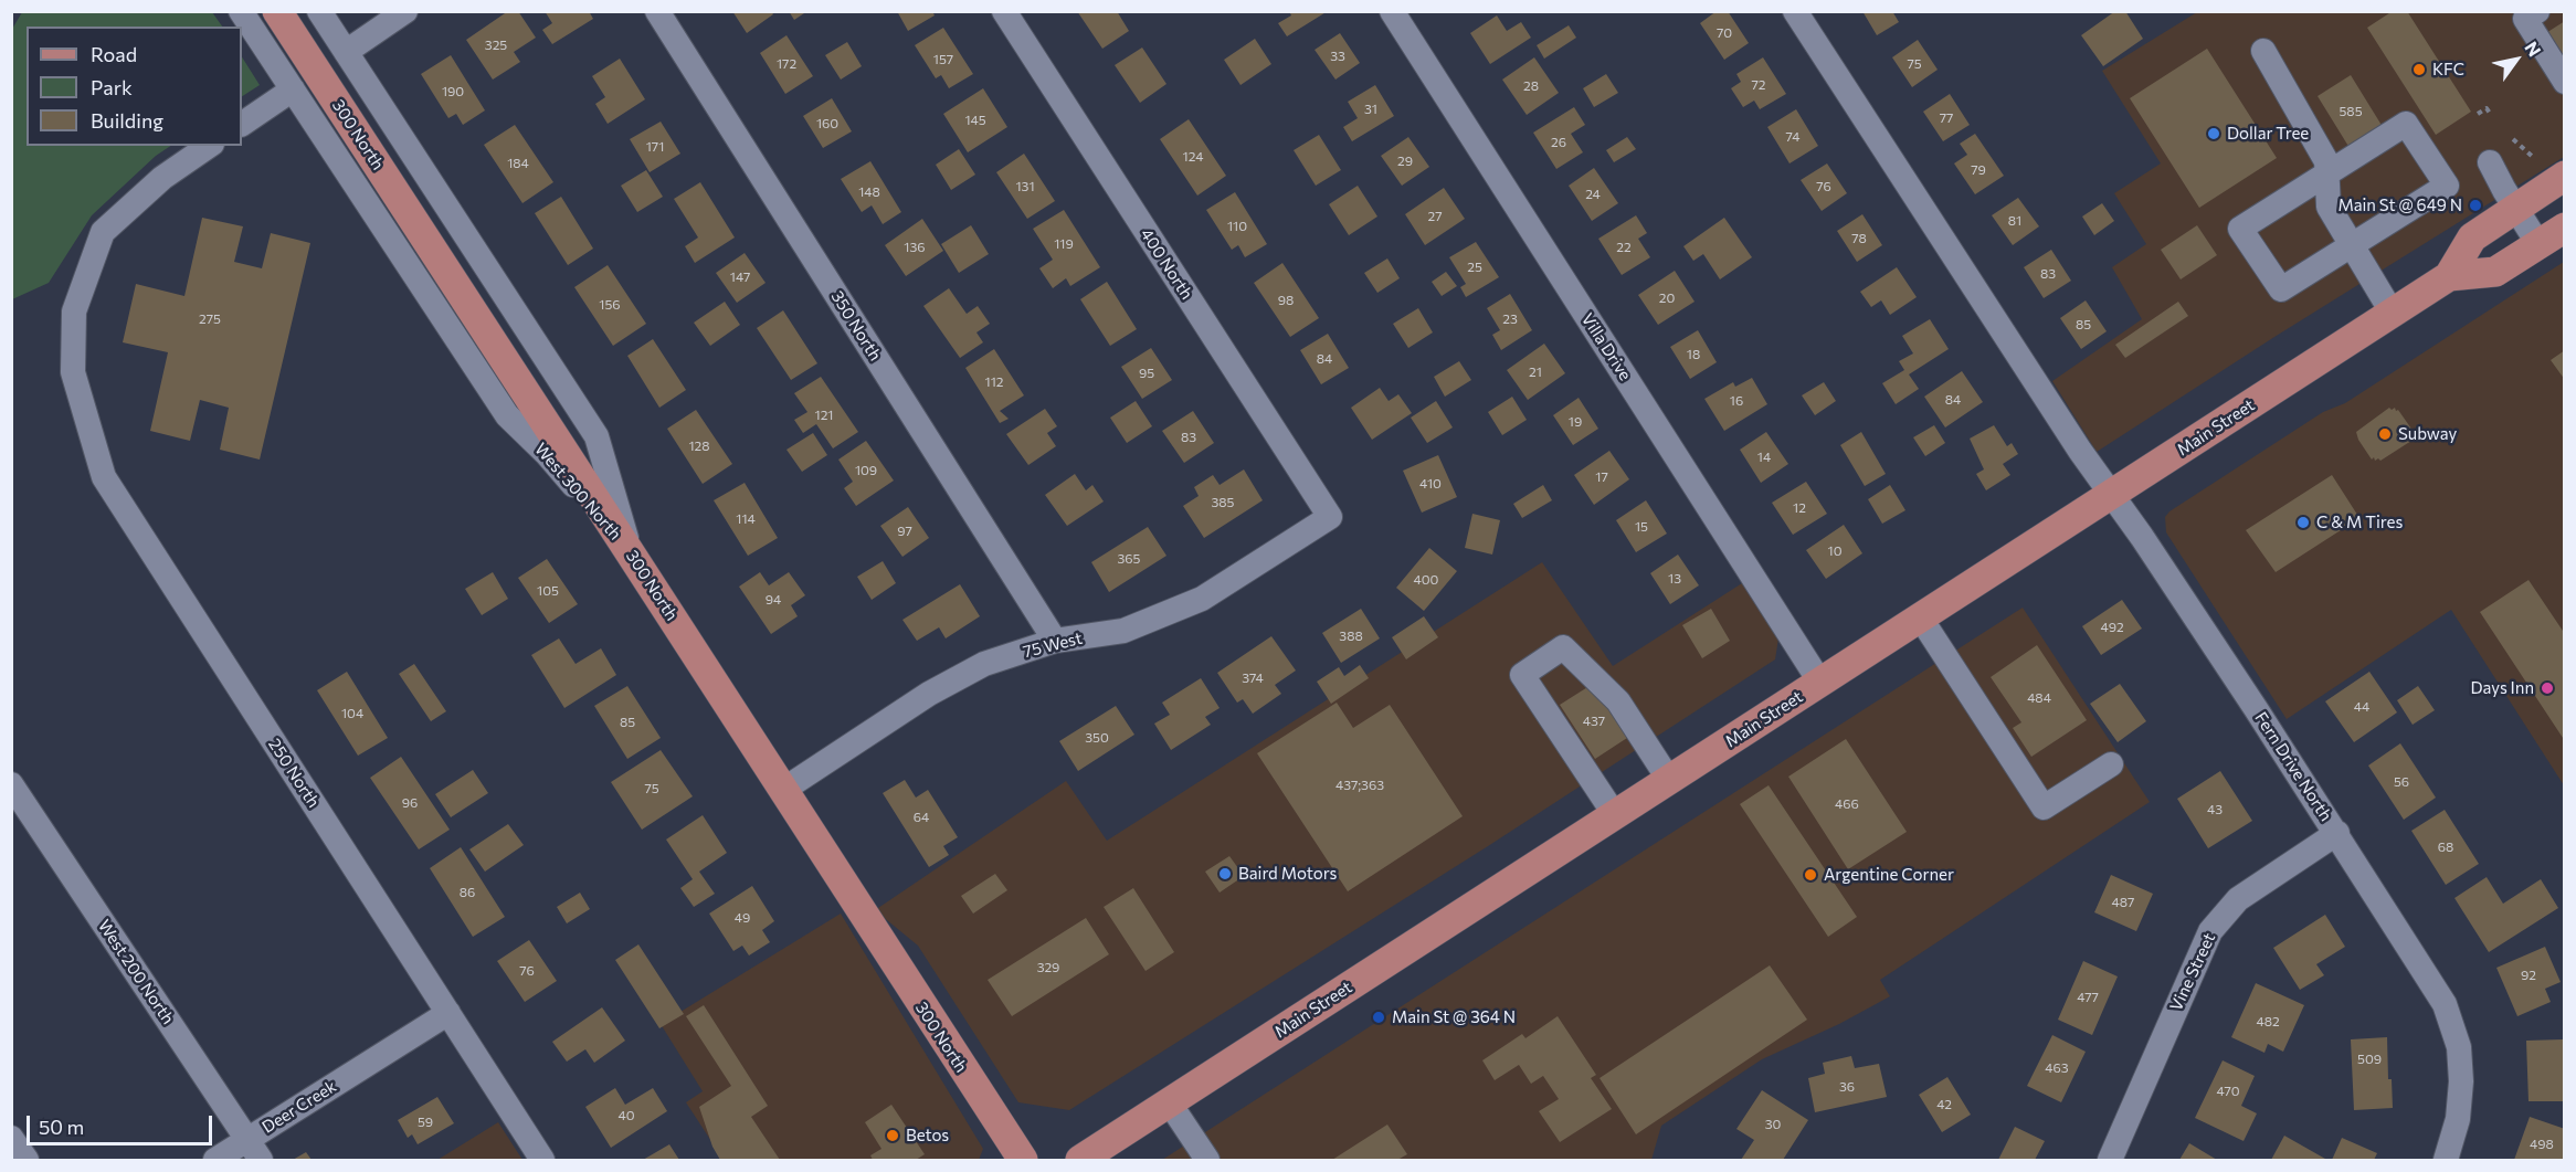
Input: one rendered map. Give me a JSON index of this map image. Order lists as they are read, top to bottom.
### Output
{
  "streets": {
    "main road": ["300 North", "Main Street"],
    "street": [
      "400 North",
      "350 North",
      "Villa Drive",
      "West 300 North",
      "75 West",
      "Fern Drive North",
      "250 North",
      "West 200 North",
      "Vine Street",
      "Deer Creek"
    ]
  },
  "crossings": [
    ["300 North", "West 300 North"],
    ["300 North", "75 West"],
    ["400 North", "75 West"],
    ["350 North", "75 West"],
    ["Villa Drive", "Main Street"],
    ["Main Street", "Fern Drive North"],
    ["Fern Drive North", "Vine Street"],
    ["250 North", "Deer Creek"],
    ["West 200 North", "Deer Creek"]
  ],
  "places": [
    "KFC",
    "Dollar Tree",
    "Main St @ 649 N",
    "Subway",
    "C & M Tires",
    "Days Inn",
    "Baird Motors",
    "Argentine Corner",
    "Main St @ 364 N",
    "Betos"
  ],
  "house_numbers": [
    "70",
    "325",
    "33",
    "157",
    "172",
    "75",
    "72",
    "28",
    "190",
    "31",
    "585",
    "77",
    "145",
    "160",
    "74",
    "26",
    "171",
    "124",
    "29",
    "184",
    "79",
    "131",
    "76",
    "148",
    "24",
    "27",
    "81",
    "110",
    "78",
    "119",
    "136",
    "22",
    "25",
    "83",
    "147",
    "20",
    "98",
    "156",
    "275",
    "23",
    "85",
    "18",
    "84",
    "21",
    "95",
    "112",
    "84",
    "16",
    "121",
    "19",
    "83",
    "128",
    "14",
    "109",
    "17",
    "410",
    "385",
    "12",
    "114",
    "15",
    "97",
    "10",
    "365",
    "13",
    "400",
    "105",
    "94",
    "492",
    "388",
    "374",
    "484",
    "44",
    "104",
    "437",
    "85",
    "350",
    "56",
    "437;363",
    "75",
    "96",
    "466",
    "43",
    "64",
    "68",
    "86",
    "487",
    "49",
    "329",
    "76",
    "92",
    "477",
    "482",
    "509",
    "463",
    "36",
    "470",
    "42",
    "40",
    "59",
    "30",
    "498"
  ],
  "legend": ["Road", "Park", "Building"],
  "scale_bar": "50 m",
  "north": "top right"
}
